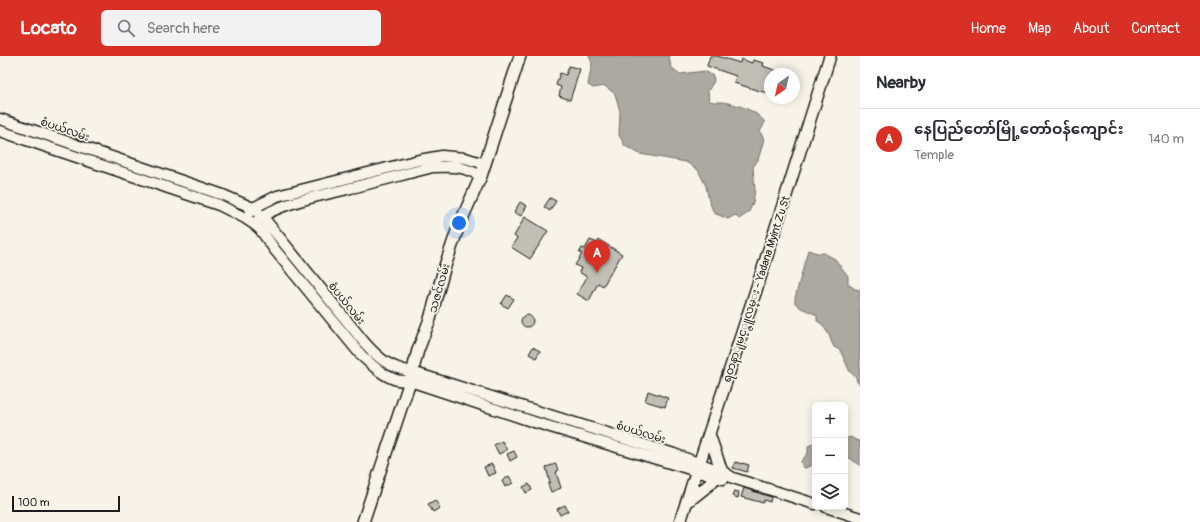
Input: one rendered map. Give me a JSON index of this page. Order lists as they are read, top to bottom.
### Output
{
  "streets": {
    "main road": ["သဇင်လမ်း", "ရတနာျမင့္ဇူလမ္း - Yadana Myint Zu St"],
    "street": ["စံပယ်လမ်း"]
  },
  "crossings": [
    ["စံပယ်လမ်း", "သဇင်လမ်း"],
    ["စံပယ်လမ်း", "ရတနာျမင့္ဇူလမ္း - Yadana Myint Zu St"]
  ],
  "scale_bar": "100 m",
  "north": "bottom left",
  "page": {
    "header": "Locato",
    "search": "Search here",
    "nav": [
      "Home",
      "Map",
      "About",
      "Contact"
    ],
    "heading": "Nearby",
    "list": [
      {
        "mark": "A",
        "name": "နေပြည်တော်မြို့တော်ဝန်ကျောင်း",
        "note": "Temple",
        "value": "140 m"
      }
    ],
    "pins": "A",
    "map_buttons": ["+", "−"],
    "scale": "100 m"
  }
}
